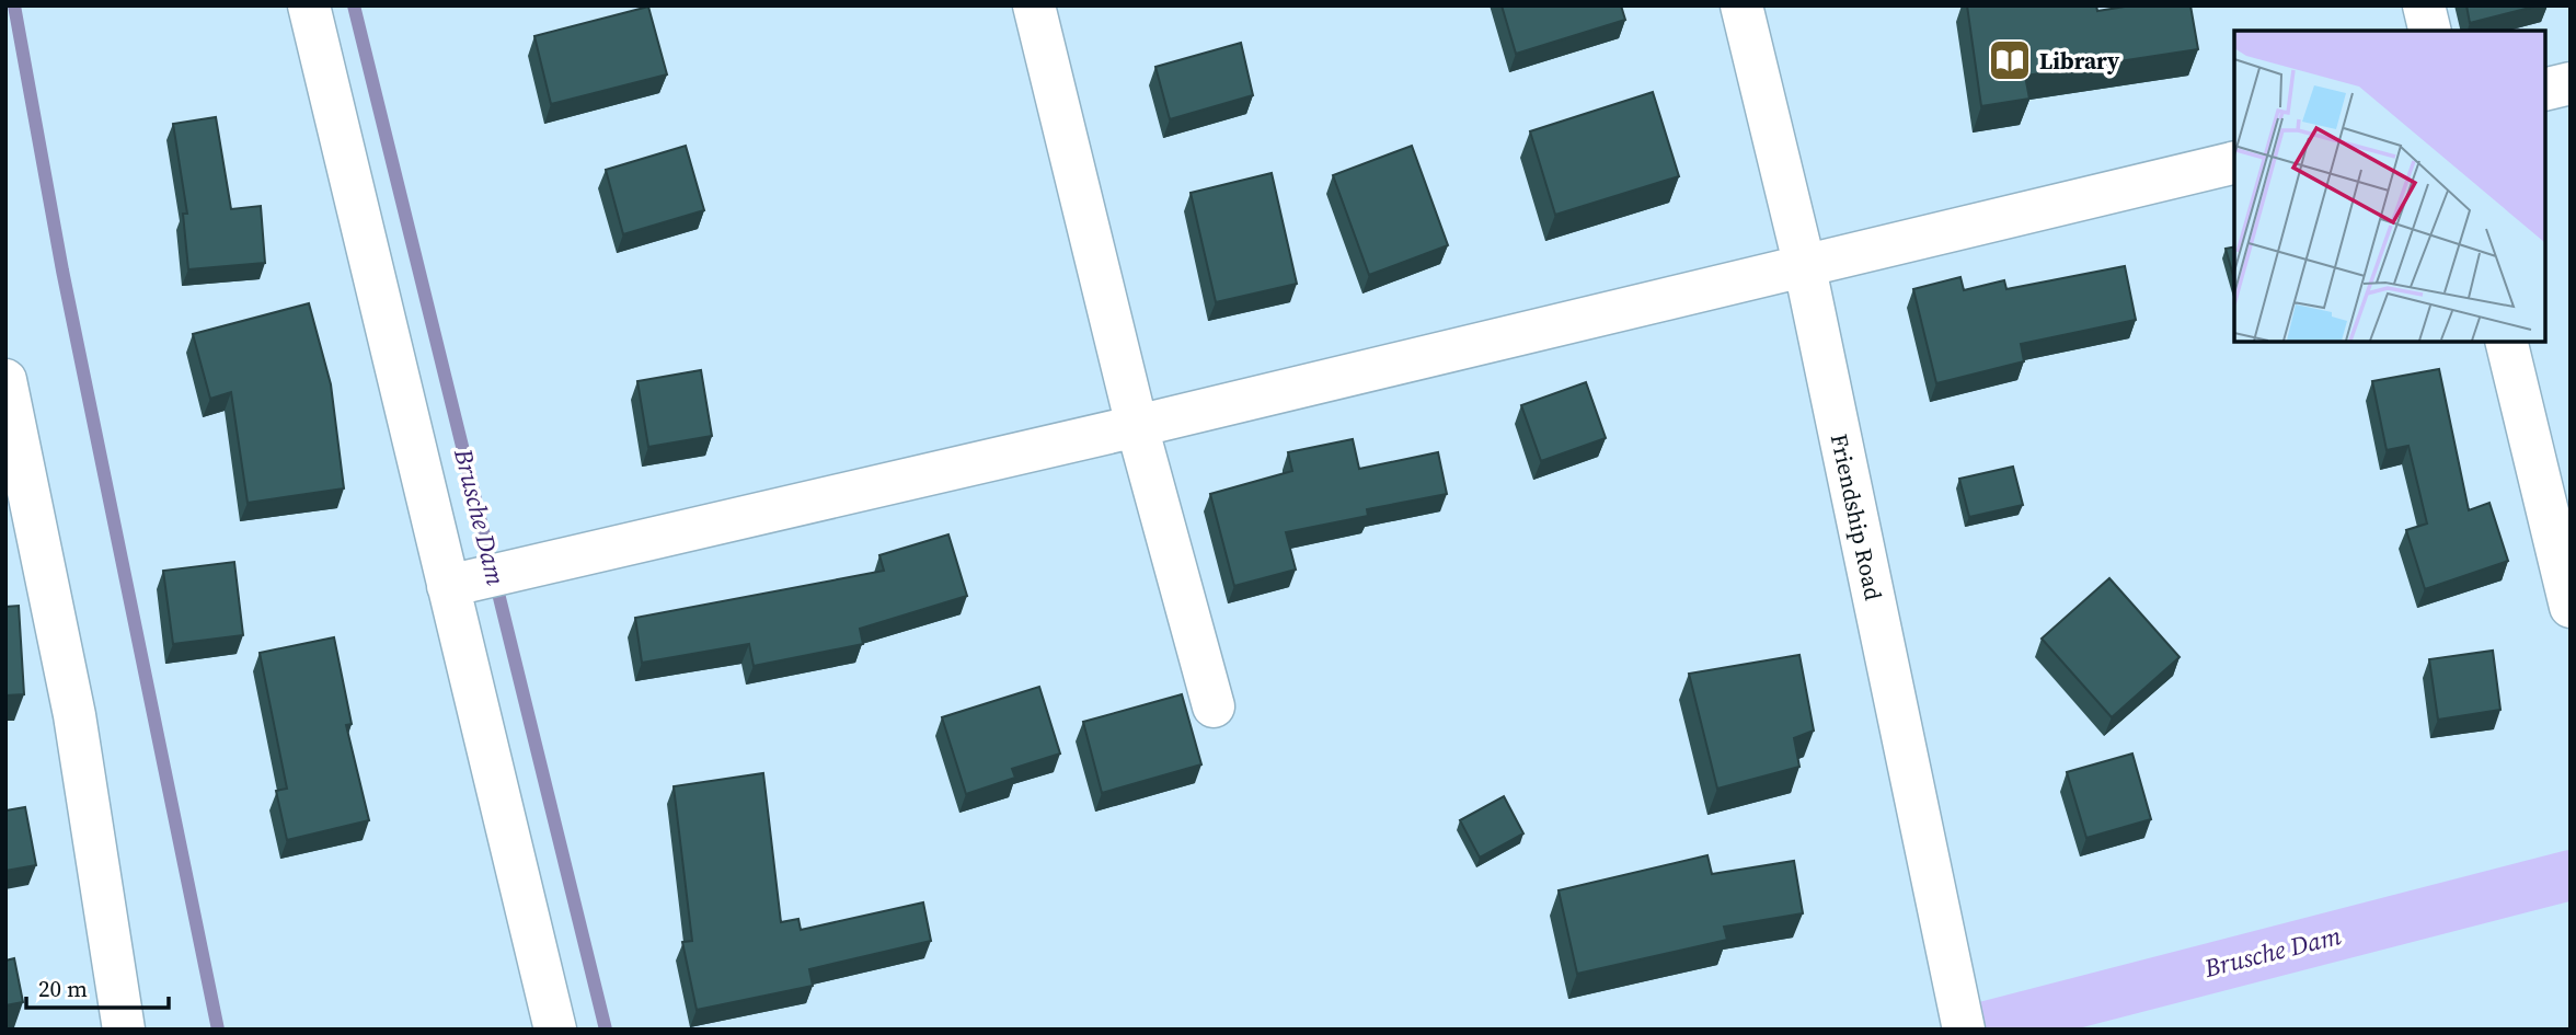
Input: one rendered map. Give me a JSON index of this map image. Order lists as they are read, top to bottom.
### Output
{
  "streets": {
    "street": ["Friendship Road"]
  },
  "water": ["Brusche Dam"],
  "places": {
    "library": ["Library"]
  },
  "scale_bar": "20 m"
}
